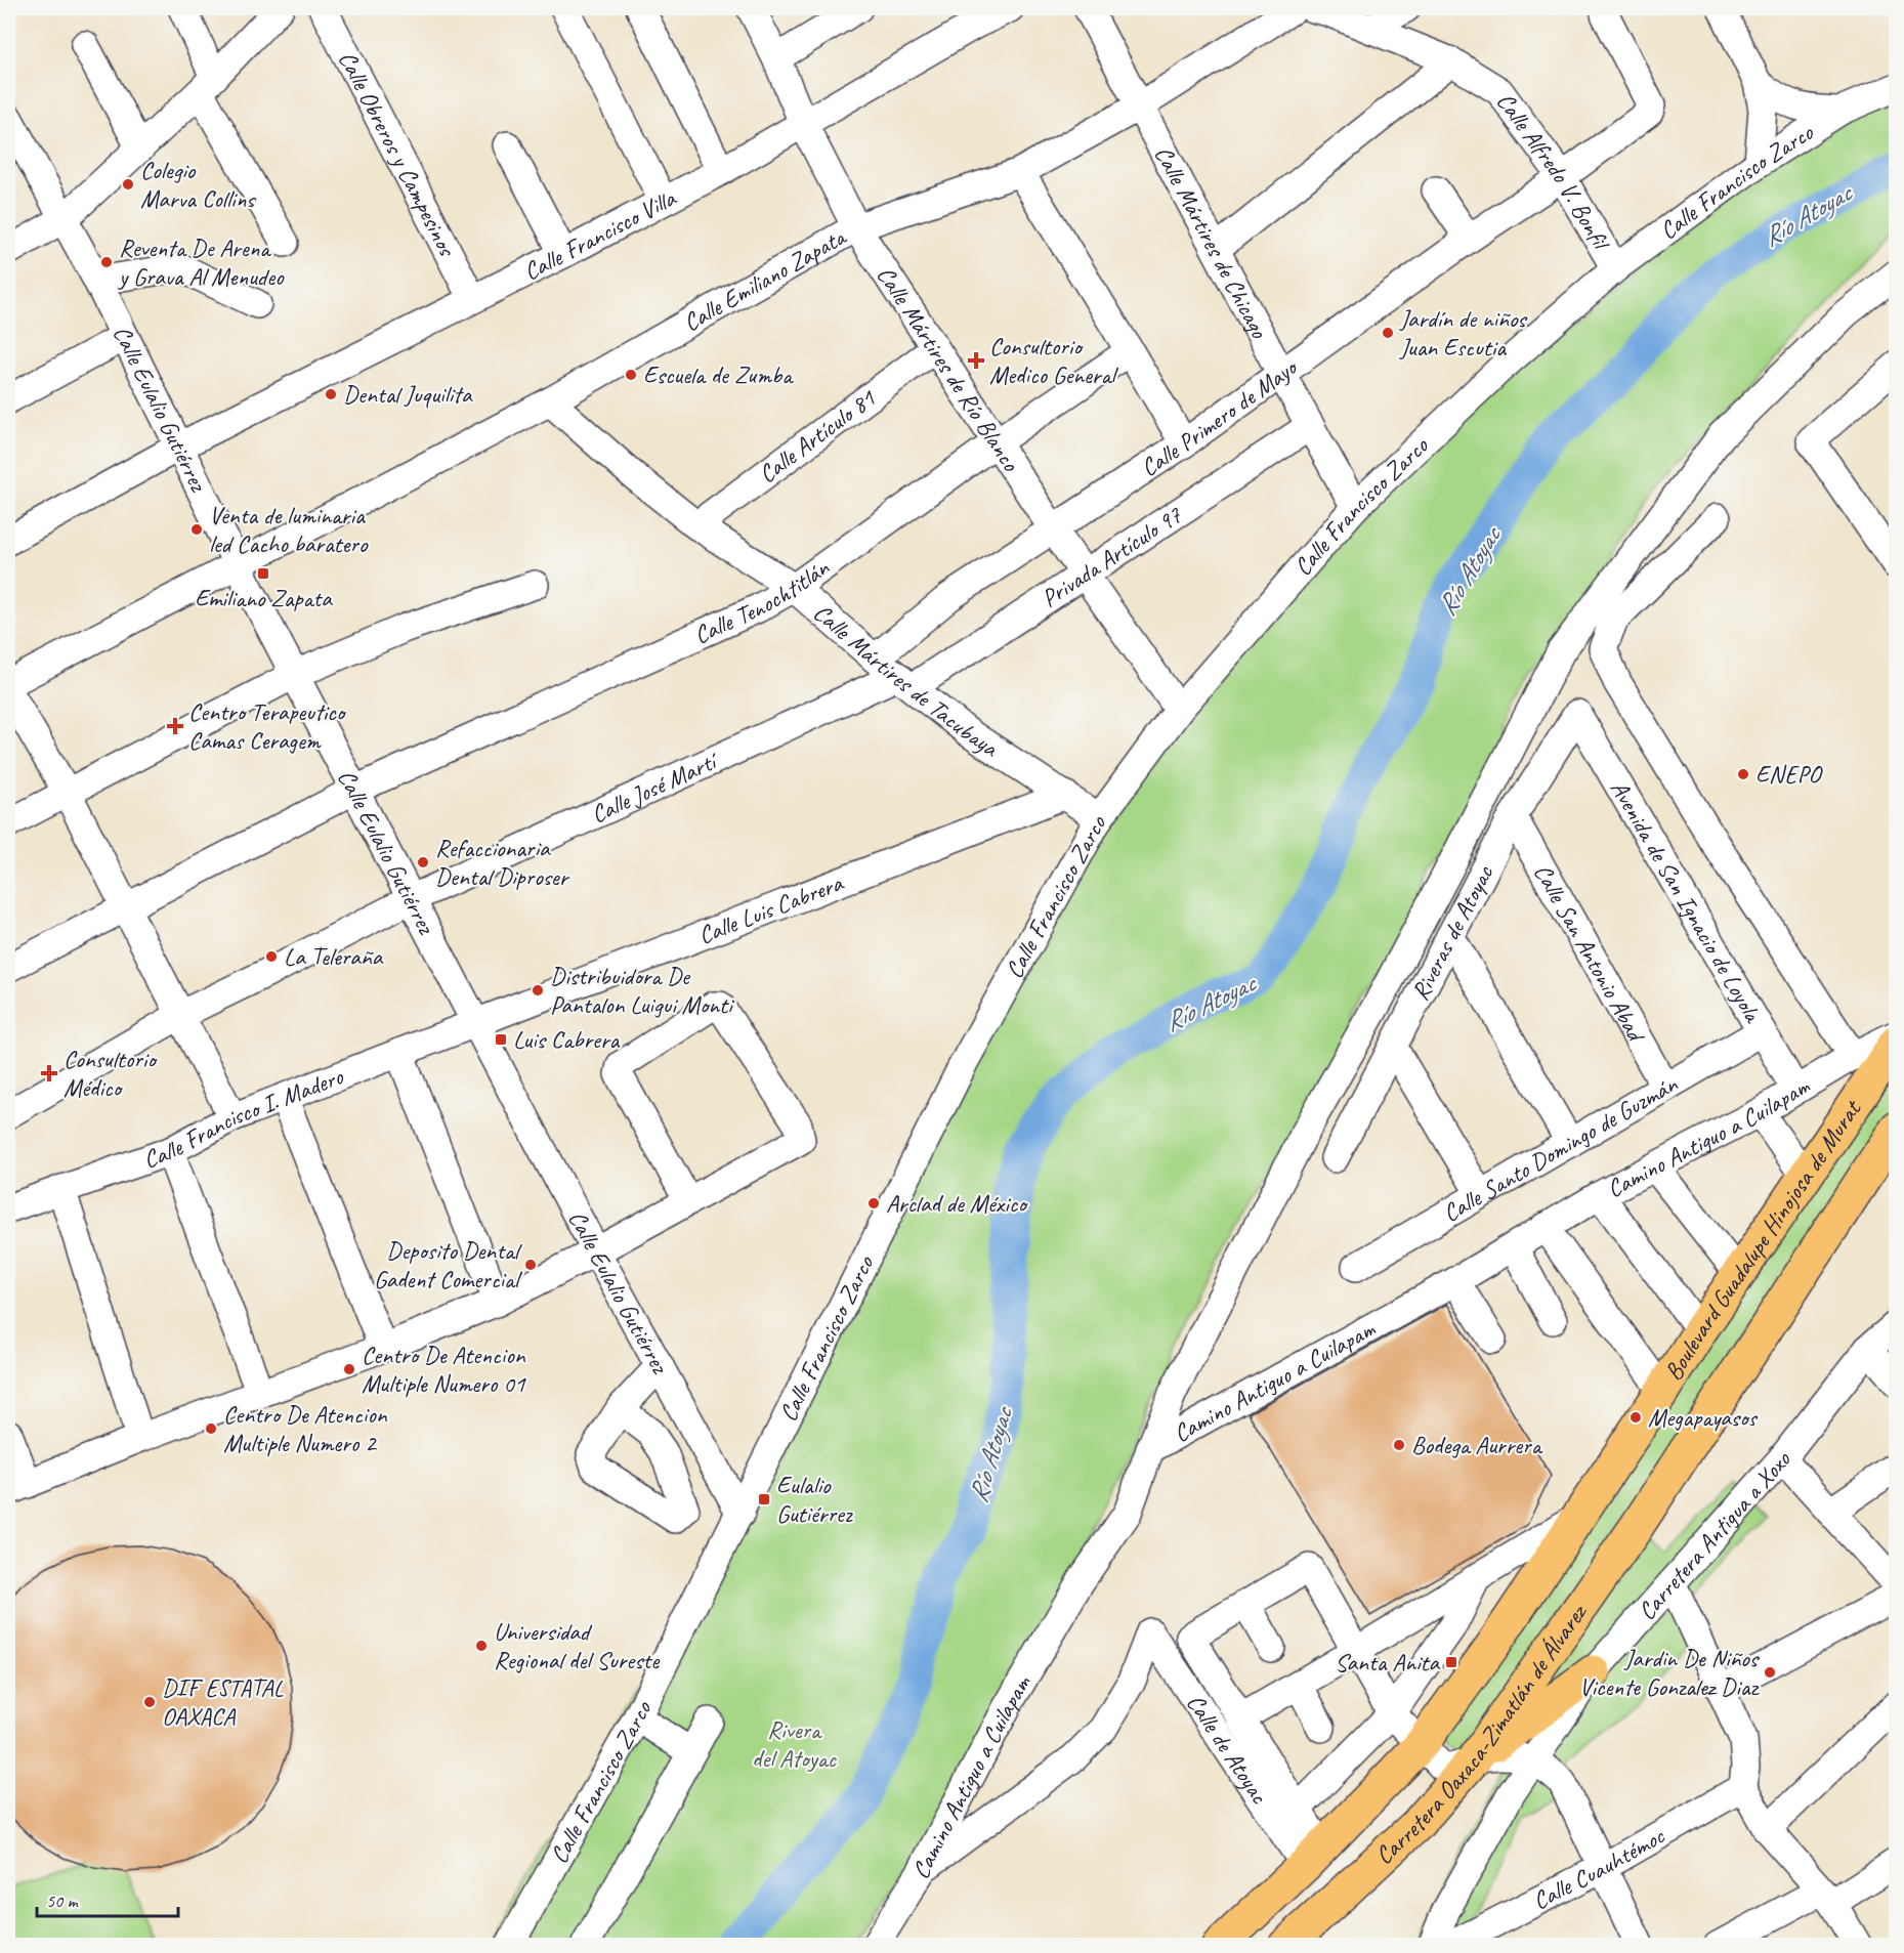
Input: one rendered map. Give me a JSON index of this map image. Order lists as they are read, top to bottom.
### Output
{
  "streets": {
    "main road": ["Boulevard Guadalupe Hinojosa de Murat", "Carretera Oaxaca-Zimatlán de Álvarez"],
    "street": [
      "Calle Obreros y Campesinos",
      "Calle Alfredo V. Bonfil",
      "Calle Francisco Zarco",
      "Calle Francisco Villa",
      "Calle Mártires de Chicago",
      "Calle Emiliano Zapata",
      "Calle Mártires de Río Blanco",
      "Calle Eulalio Gutiérrez",
      "Calle Primero de Mayo",
      "Calle Artículo 81",
      "Privada Artículo 97",
      "Calle Tenochtitlán",
      "Calle Mártires de Tacubaya",
      "Calle José Martí",
      "Avenida de San Ignacio de Loyola",
      "Calle Luis Cabrera",
      "Riveras de Atoyac",
      "Calle San Antonio Abad",
      "Calle Francisco I. Madero",
      "Camino Antiguo a Cuilapam",
      "Calle Santo Domingo de Guzmán",
      "Carretera Antigua a Xoxo",
      "Calle de Atoyac",
      "Calle Cuauhtémoc"
    ]
  },
  "crossings": [
    ["Calle Obreros y Campesinos", "Calle Francisco Villa"],
    ["Calle Alfredo V. Bonfil", "Calle Francisco Zarco"],
    ["Calle Alfredo V. Bonfil", "Calle Primero de Mayo"],
    ["Calle Francisco Zarco", "Calle Mártires de Chicago"],
    ["Calle Francisco Zarco", "Calle Mártires de Río Blanco"],
    ["Calle Francisco Zarco", "Calle Eulalio Gutiérrez"],
    ["Calle Francisco Zarco", "Calle Mártires de Tacubaya"],
    ["Calle Francisco Villa", "Calle Mártires de Río Blanco"],
    ["Calle Francisco Villa", "Calle Eulalio Gutiérrez"],
    ["Calle Mártires de Chicago", "Calle Emiliano Zapata"],
    ["Calle Mártires de Chicago", "Calle Primero de Mayo"],
    ["Calle Mártires de Chicago", "Privada Artículo 97"],
    ["Calle Emiliano Zapata", "Calle Mártires de Río Blanco"],
    ["Calle Emiliano Zapata", "Calle Eulalio Gutiérrez"],
    ["Calle Emiliano Zapata", "Calle Mártires de Tacubaya"],
    ["Calle Mártires de Río Blanco", "Calle Primero de Mayo"],
    ["Calle Mártires de Río Blanco", "Calle Artículo 81"],
    ["Calle Mártires de Río Blanco", "Privada Artículo 97"],
    ["Calle Mártires de Río Blanco", "Calle Tenochtitlán"],
    ["Calle Eulalio Gutiérrez", "Calle Tenochtitlán"],
    ["Calle Eulalio Gutiérrez", "Calle José Martí"],
    ["Calle Eulalio Gutiérrez", "Calle Luis Cabrera"],
    ["Calle Eulalio Gutiérrez", "Calle Francisco I. Madero"],
    ["Calle Primero de Mayo", "Calle Mártires de Tacubaya"],
    ["Calle Artículo 81", "Calle Mártires de Tacubaya"],
    ["Privada Artículo 97", "Calle Mártires de Tacubaya"],
    ["Privada Artículo 97", "Calle José Martí"],
    ["Calle Tenochtitlán", "Calle Mártires de Tacubaya"],
    ["Calle Mártires de Tacubaya", "Calle José Martí"],
    ["Calle Mártires de Tacubaya", "Calle Luis Cabrera"],
    ["Avenida de San Ignacio de Loyola", "Riveras de Atoyac"],
    ["Avenida de San Ignacio de Loyola", "Camino Antiguo a Cuilapam"],
    ["Avenida de San Ignacio de Loyola", "Calle Santo Domingo de Guzmán"],
    ["Calle Luis Cabrera", "Calle Francisco I. Madero"],
    ["Riveras de Atoyac", "Calle San Antonio Abad"],
    ["Calle San Antonio Abad", "Calle Santo Domingo de Guzmán"],
    ["Camino Antiguo a Cuilapam", "Calle de Atoyac"],
    ["Boulevard Guadalupe Hinojosa de Murat", "Carretera Oaxaca-Zimatlán de Álvarez"],
    ["Carretera Oaxaca-Zimatlán de Álvarez", "Calle de Atoyac"]
  ],
  "water": ["Río Atoyac"],
  "parks": ["Rivera del Atoyac"],
  "places": {
    "other": [
      "Colegio Marva Collins",
      "Reventa De Arena y Grava Al Menudeo",
      "Jardín de niños Juan Escutia",
      "Escuela de Zumba",
      "Dental Juquilita",
      "Venta de luminaria led Cacho baratero",
      "ENEPO",
      "Refaccionaria Dental Diproser",
      "La Teleraña",
      "Distribuidora De Pantalon Luigui Monti",
      "Arclad de México",
      "Deposito Dental Gadent Comercial",
      "Centro De Atencion Multiple Numero 01",
      "Megapayasos",
      "Centro De Atencion Multiple Numero 2",
      "Bodega Aurrera",
      "Universidad Regional del Sureste",
      "Jardin De Niños Vicente Gonzalez Diaz",
      "DIF ESTATAL OAXACA"
    ],
    "health": ["Consultorio Medico General", "Centro Terapeutico Camas Ceragem", "Consultorio Médico"],
    "transit": [
      "Emiliano Zapata",
      "Luis Cabrera",
      "Eulalio Gutiérrez",
      "Santa Anita"
    ]
  },
  "scale_bar": "50 m"
}
